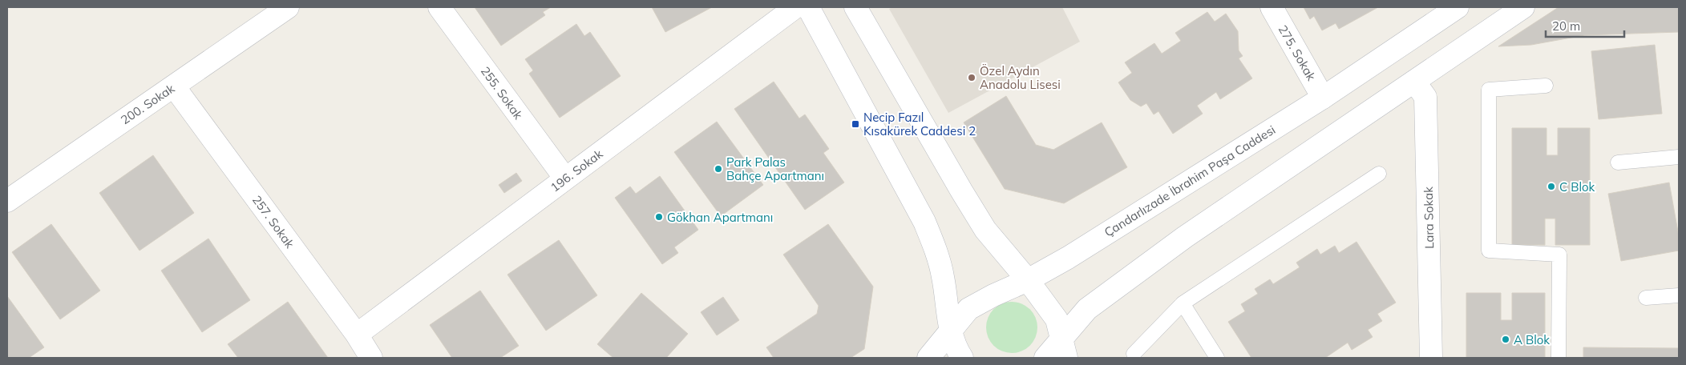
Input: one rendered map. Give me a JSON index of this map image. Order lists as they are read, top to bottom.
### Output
{
  "streets": {
    "main road": [
      "275. Sokak",
      "255. Sokak",
      "200. Sokak",
      "196. Sokak",
      "Çandarlızade İbrahim Paşa Caddesi",
      "Lara Sokak",
      "257. Sokak"
    ]
  },
  "crossings": [
    ["275. Sokak", "Çandarlızade İbrahim Paşa Caddesi"],
    ["255. Sokak", "196. Sokak"],
    ["200. Sokak", "257. Sokak"],
    ["196. Sokak", "257. Sokak"]
  ],
  "places": {
    "other": [
      "Özel Aydın Anadolu Lisesi",
      "Park Palas Bahçe Apartmanı",
      "C Blok",
      "Gökhan Apartmanı",
      "A Blok"
    ],
    "transit": ["Necip Fazıl Kısakürek Caddesi 2"]
  },
  "scale_bar": "20 m"
}
